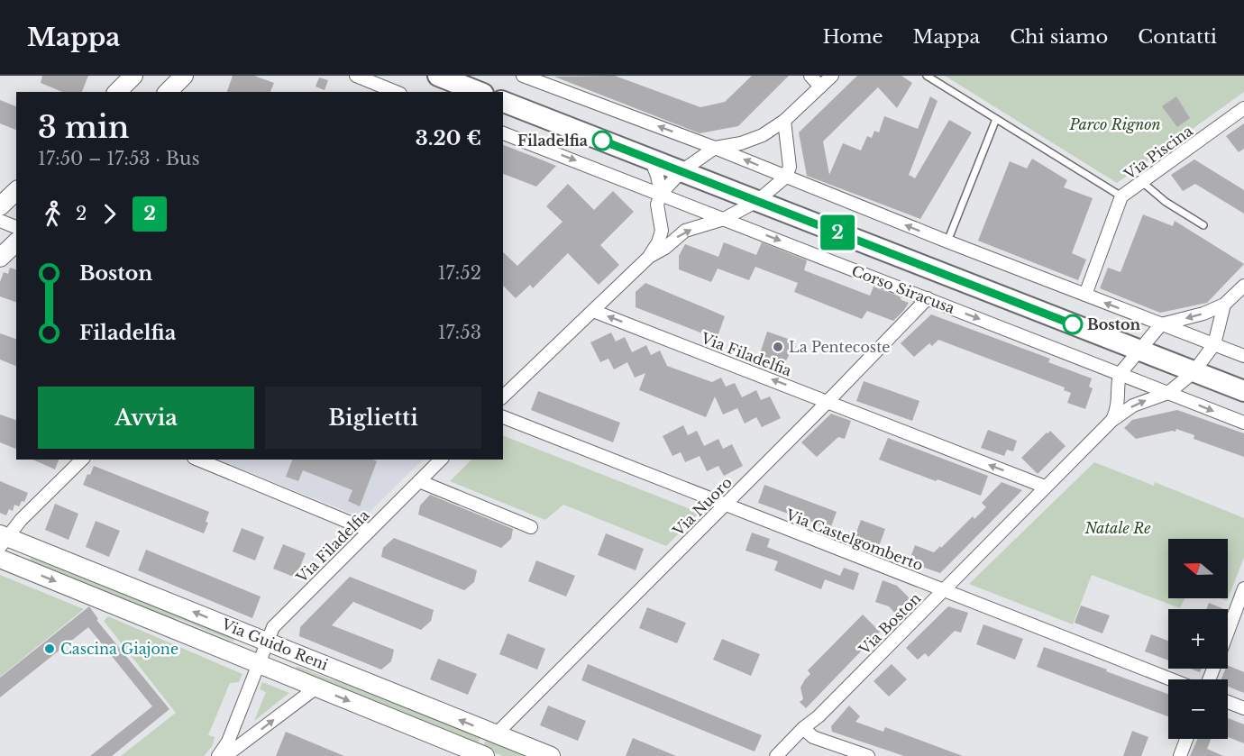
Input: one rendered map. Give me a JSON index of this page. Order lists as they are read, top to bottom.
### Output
{
  "streets": {
    "main road": ["Corso Siracusa", "Via Guido Reni"],
    "street": [
      "Via Piscina",
      "Via Filadelfia",
      "Via Nuoro",
      "Via Castelgomberto",
      "Via Boston"
    ]
  },
  "crossings": [
    ["Corso Siracusa", "Via Nuoro"],
    ["Corso Siracusa", "Via Boston"],
    ["Via Filadelfia", "Via Nuoro"],
    ["Via Filadelfia", "Via Guido Reni"],
    ["Via Nuoro", "Via Castelgomberto"],
    ["Via Nuoro", "Via Guido Reni"],
    ["Via Castelgomberto", "Via Boston"]
  ],
  "one_way": ["Via Filadelfia"],
  "parks": ["Parco Rignon", "Natale Re"],
  "places": [
    "Filadelfia",
    "Boston",
    "La Pentecoste",
    "Cascina Giajone"
  ],
  "lines": ["bus line 2"],
  "north": "left",
  "page": {
    "header": "Mappa",
    "nav": [
      "Home",
      "Mappa",
      "Chi siamo",
      "Contatti"
    ],
    "on_map": "2",
    "heading": ["3 min", "17:50 – 17:53 · Bus", "3.20 €"],
    "legs": ["2", "2"],
    "list": [
      {
        "name": "Boston",
        "value": "17:52"
      },
      {
        "name": "Filadelfia",
        "value": "17:53"
      }
    ],
    "buttons": ["Avvia", "Biglietti"],
    "map_buttons": ["+", "−"]
  }
}
